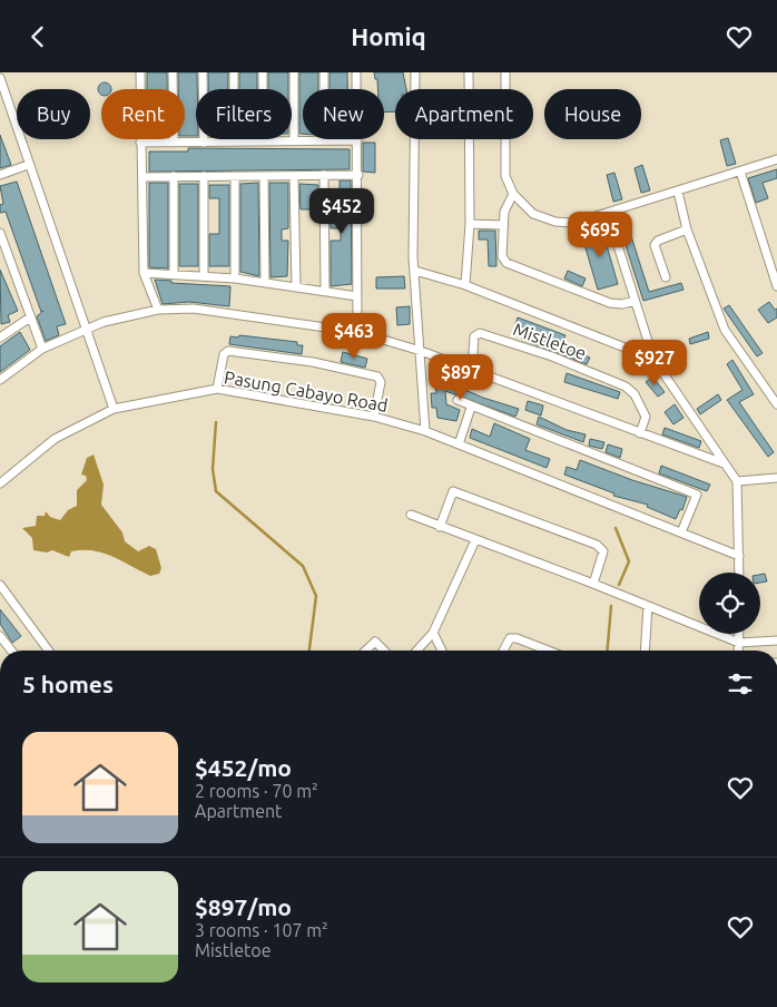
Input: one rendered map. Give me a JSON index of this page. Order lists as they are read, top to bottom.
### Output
{
  "streets": {
    "street": ["Mistletoe", "Pasung Cabayo Road"]
  },
  "page": {
    "header": "Homiq",
    "chip": [
      "Buy",
      "Rent",
      "Filters",
      "New",
      "Apartment",
      "House"
    ],
    "price": [
      "$452",
      "$695",
      "$463",
      "$927",
      "$897"
    ],
    "heading": "5 homes",
    "list": [
      {
        "name": "$452/mo",
        "note": "2 rooms · 70 m² · Apartment"
      },
      {
        "name": "$897/mo",
        "note": "3 rooms · 107 m² · Mistletoe"
      }
    ]
  }
}
